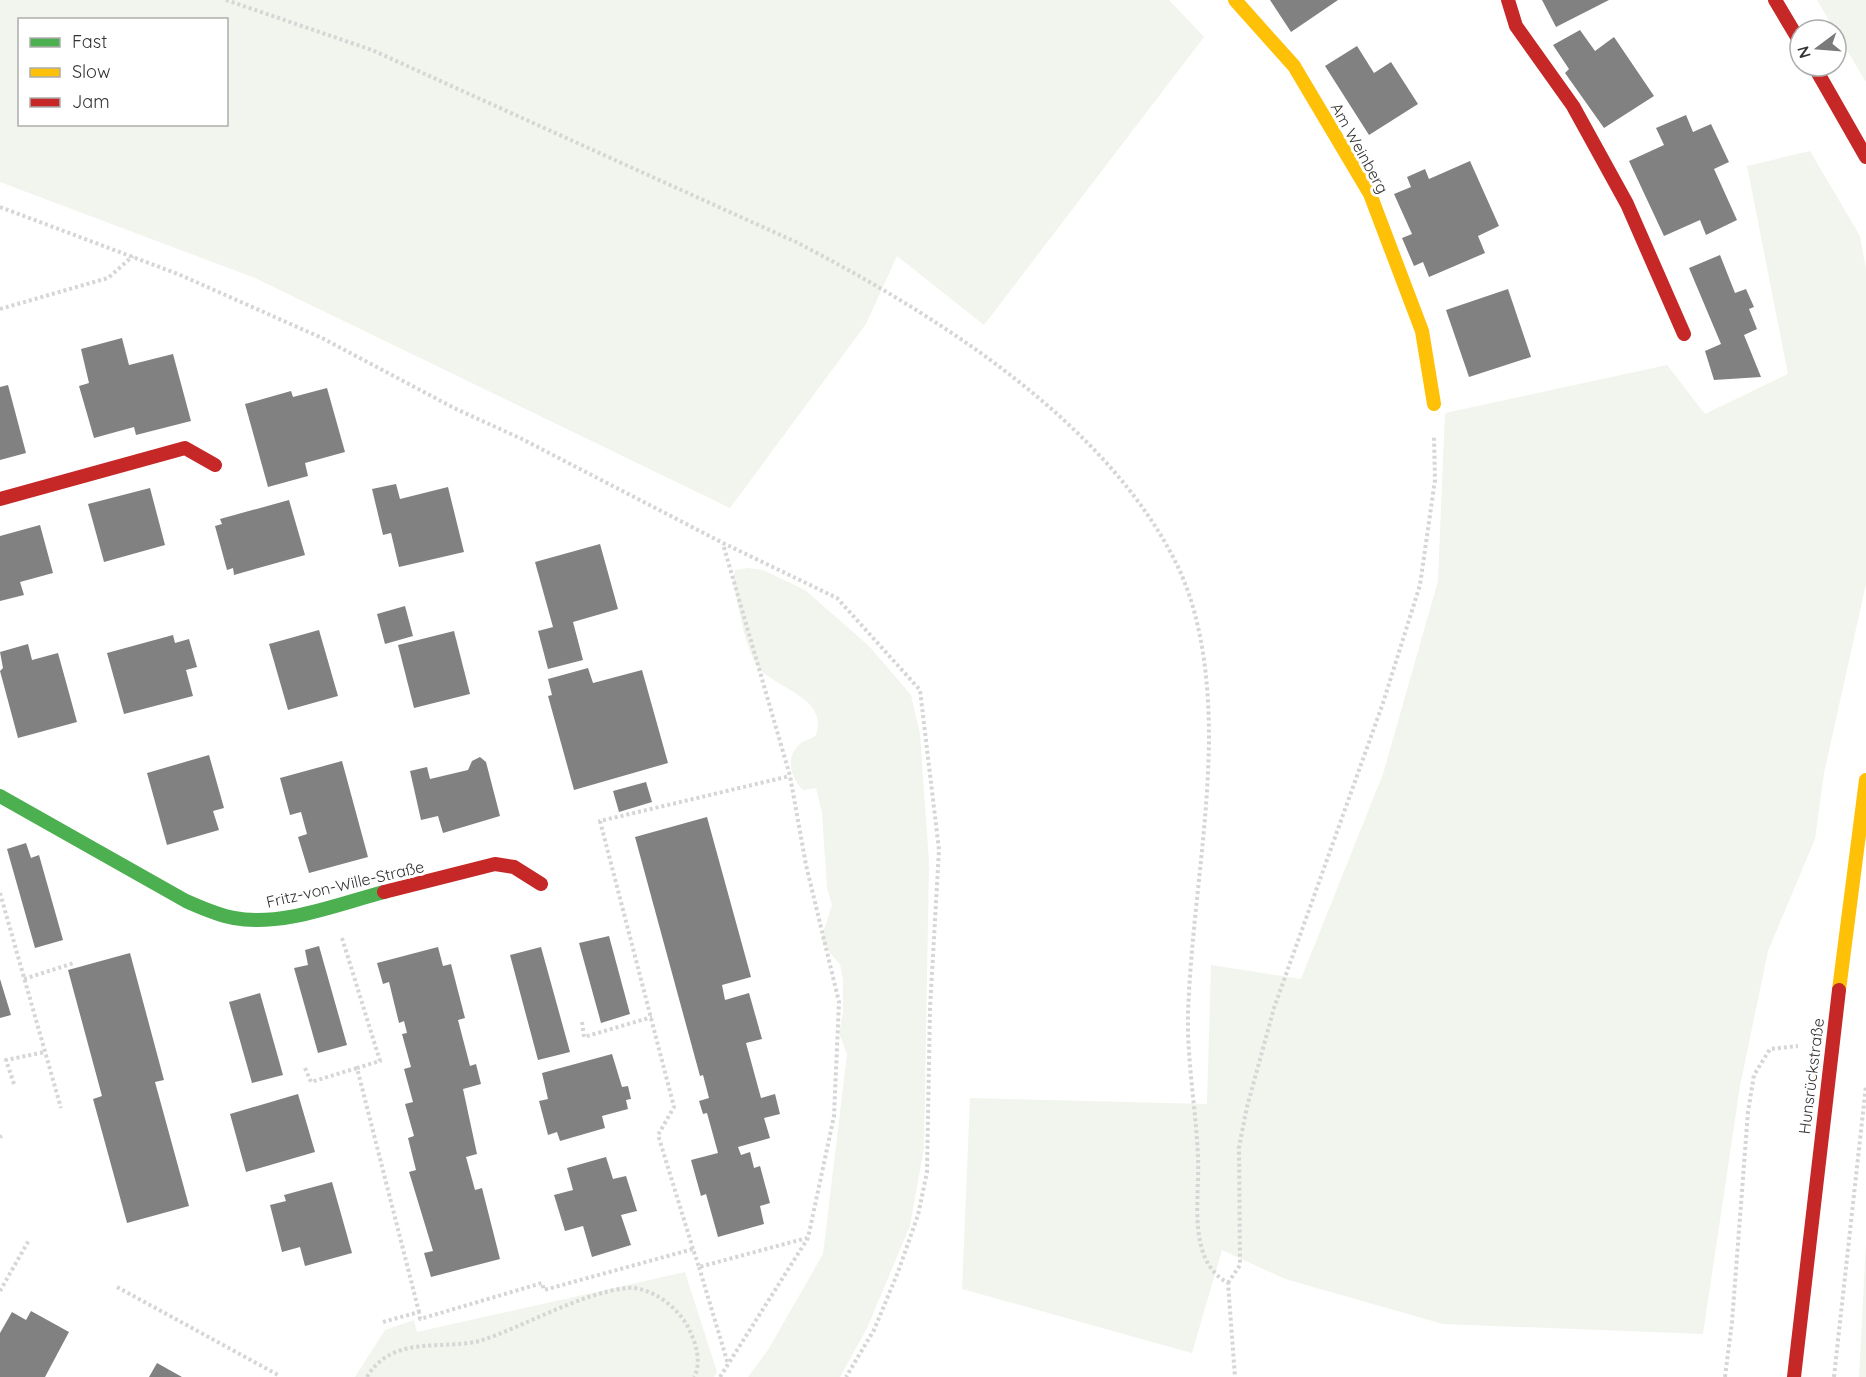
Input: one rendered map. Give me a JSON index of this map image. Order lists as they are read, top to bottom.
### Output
{
  "streets": {
    "street": ["Am Weinberg", "Fritz-von-Wille-Straße", "Hunsrückstraße"]
  },
  "legend": ["Fast", "Slow", "Jam"],
  "north": "left"
}
